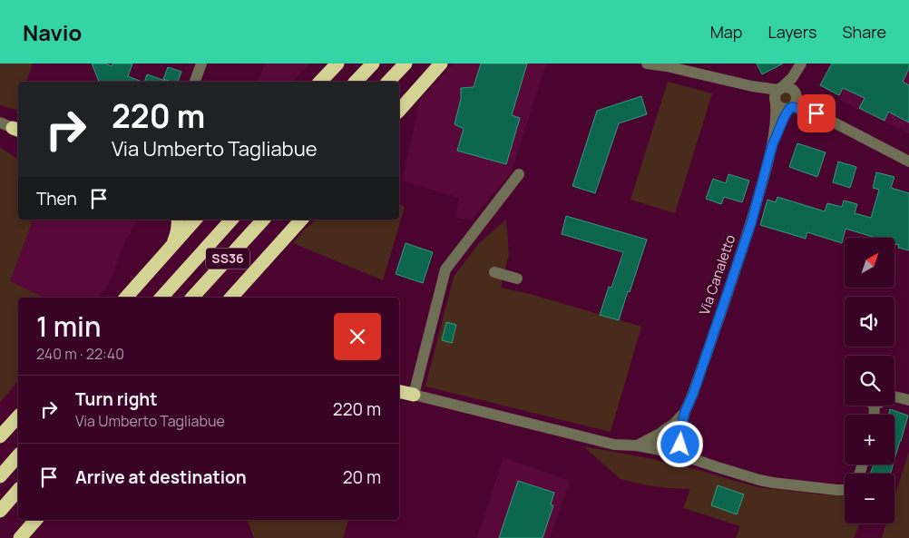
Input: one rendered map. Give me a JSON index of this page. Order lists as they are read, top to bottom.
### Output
{
  "streets": {
    "highway": ["SS36"],
    "street": ["Via Canaletto"]
  },
  "north": "top right",
  "page": {
    "header": "Navio",
    "nav": ["Map", "Layers", "Share"],
    "turn": ["220 m", "Via Umberto Tagliabue"],
    "then": "Then",
    "map_buttons": ["+", "−"],
    "heading": ["1 min", "240 m · 22:40"],
    "list": [
      {
        "name": "Turn right",
        "note": "Via Umberto Tagliabue",
        "value": "220 m"
      },
      {
        "name": "Arrive at destination",
        "value": "20 m"
      }
    ]
  }
}
